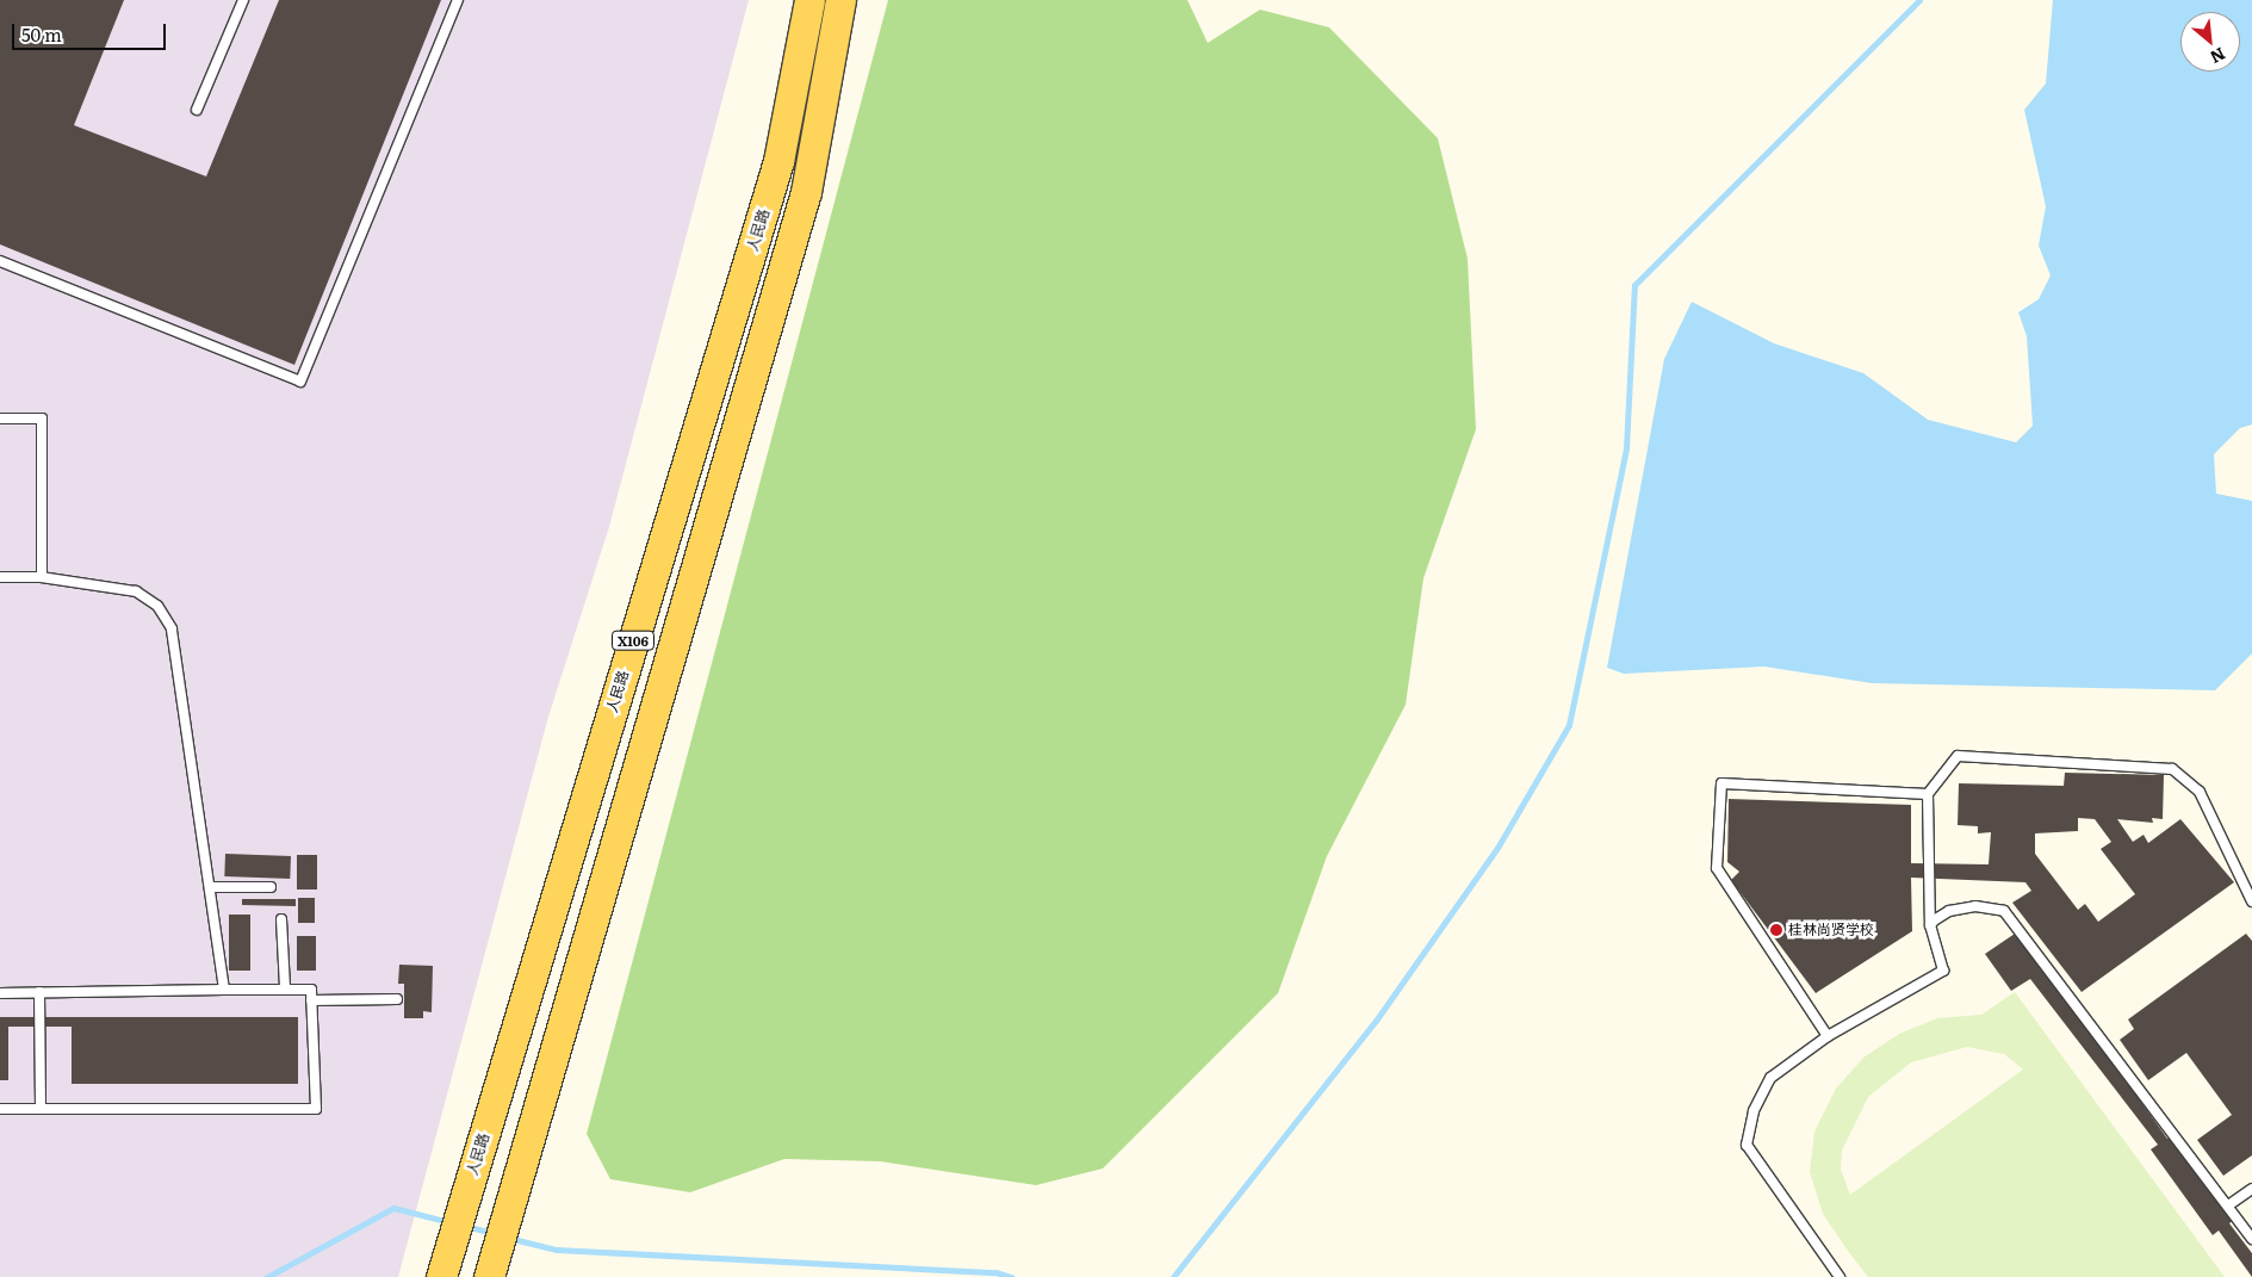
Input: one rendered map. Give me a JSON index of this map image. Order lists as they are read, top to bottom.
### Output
{
  "streets": {
    "main road": ["人民路", "X106"]
  },
  "places": ["桂林尚贤学校"],
  "scale_bar": "50 m",
  "north": "bottom right"
}
